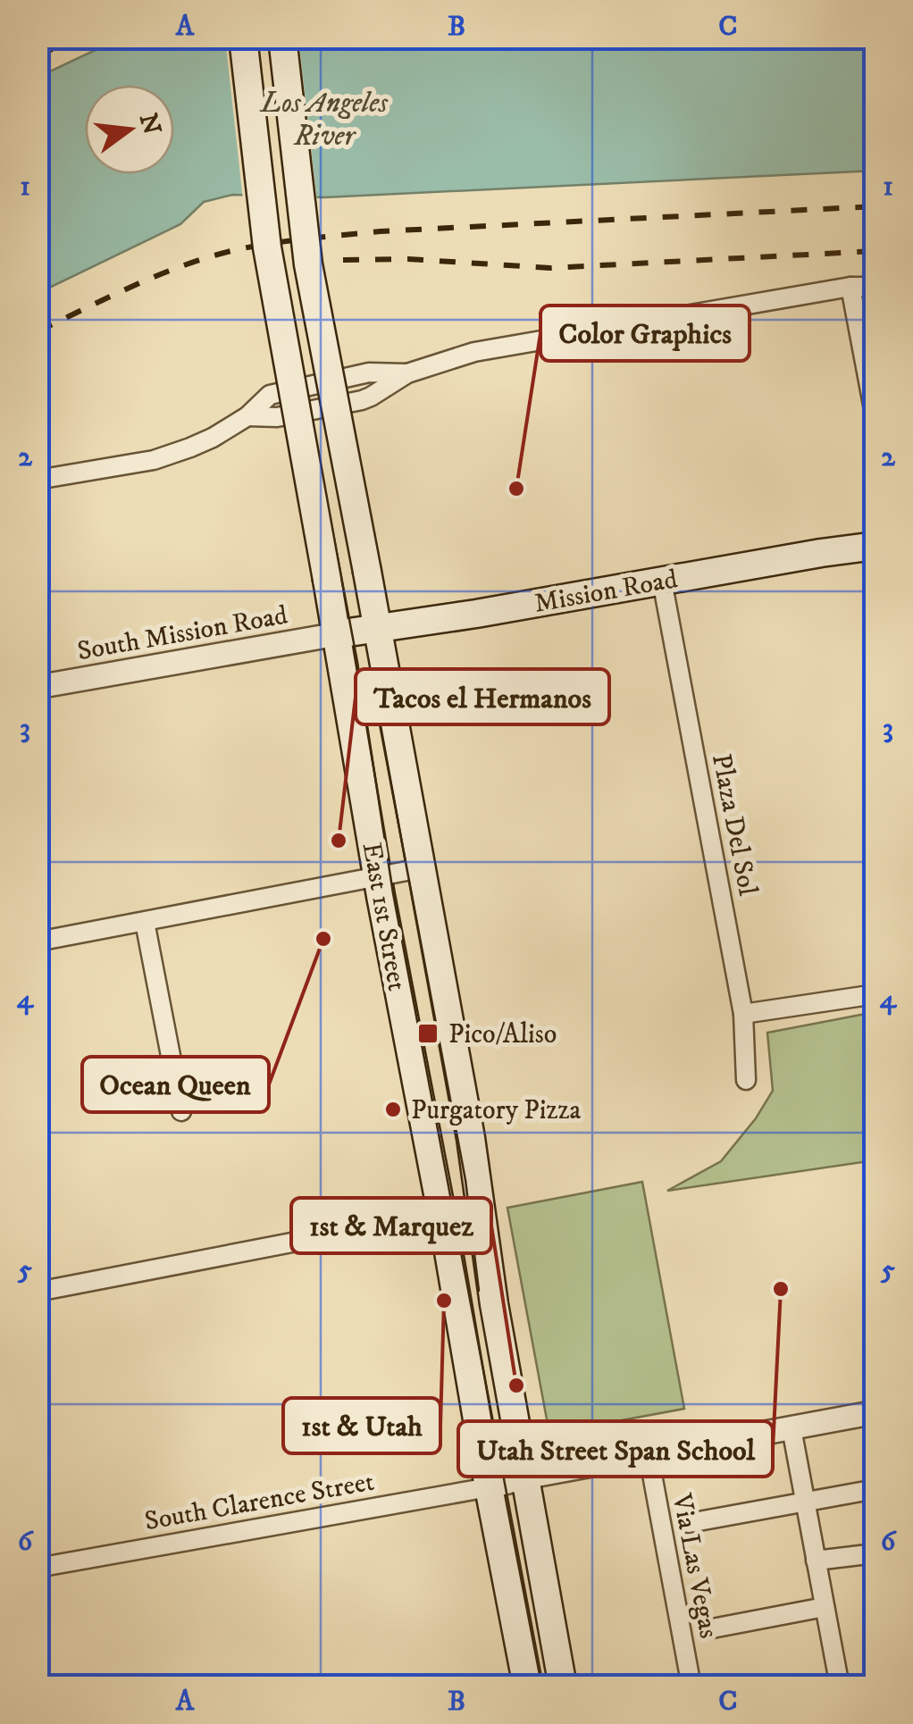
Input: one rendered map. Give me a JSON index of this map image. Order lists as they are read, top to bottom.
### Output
{
  "streets": {
    "main road": ["Mission Road", "East 1st Street"],
    "street": [
      "South Mission Road",
      "Plaza Del Sol",
      "South Clarence Street",
      "Via Las Vegas"
    ]
  },
  "crossings": [
    ["Mission Road", "South Mission Road"],
    ["Mission Road", "Plaza Del Sol"],
    ["Mission Road", "East 1st Street"],
    ["South Mission Road", "East 1st Street"],
    ["East 1st Street", "South Clarence Street"]
  ],
  "water": ["Los Angeles River"],
  "places": {
    "other": [
      "Color Graphics",
      "Tacos el Hermanos",
      "Ocean Queen",
      "Purgatory Pizza",
      "Utah Street Span School",
      "1st & Utah",
      "1st & Marquez"
    ],
    "transit": ["Pico/Aliso"]
  },
  "north": "right",
  "grid": {
    "columns": ["A", "B", "C"],
    "rows": [
      "1",
      "2",
      "3",
      "4",
      "5",
      "6"
    ]
  }
}
